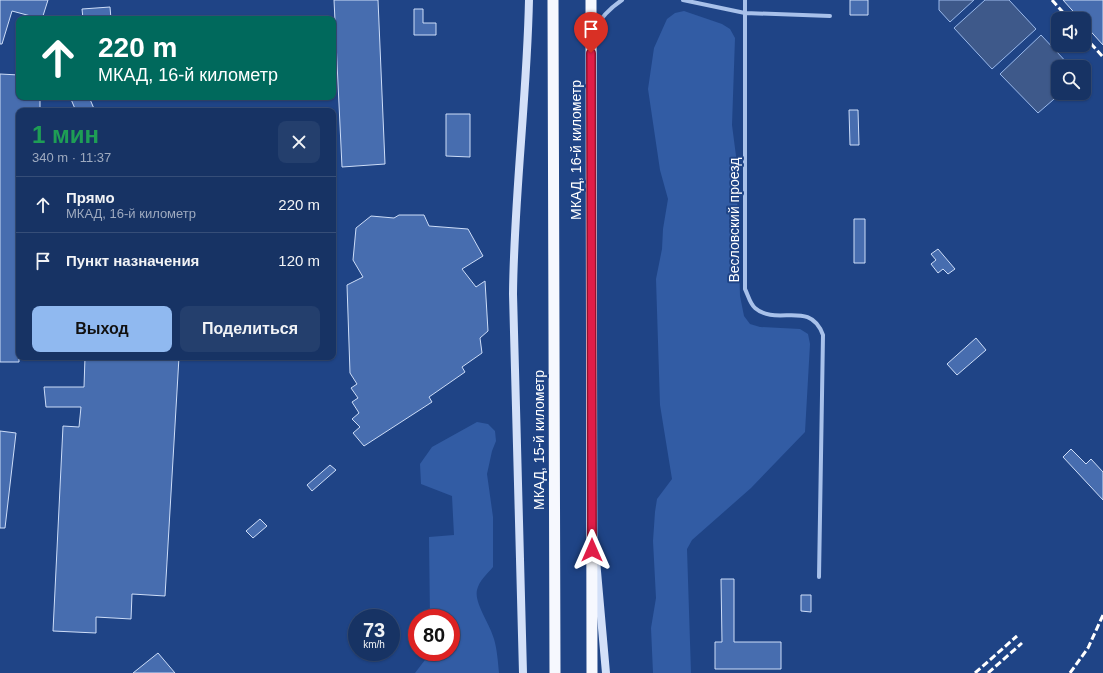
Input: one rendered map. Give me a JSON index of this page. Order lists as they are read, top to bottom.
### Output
{
  "streets": {
    "highway": ["МКАД, 16-й километр", "МКАД, 15-й километр"],
    "street": ["Весловский проезд"]
  },
  "crossings": [
    ["МКАД, 16-й километр", "МКАД, 15-й километр"]
  ],
  "page": {
    "turn": ["220 m", "МКАД, 16-й километр"],
    "heading": ["1 мин", "340 m · 11:37"],
    "list": [
      {
        "name": "Прямо",
        "note": "МКАД, 16-й километр",
        "value": "220 m"
      },
      {
        "name": "Пункт назначения",
        "value": "120 m"
      }
    ],
    "buttons": ["Выход", "Поделиться"],
    "speed": "73 km/h",
    "limit": "80"
  }
}
